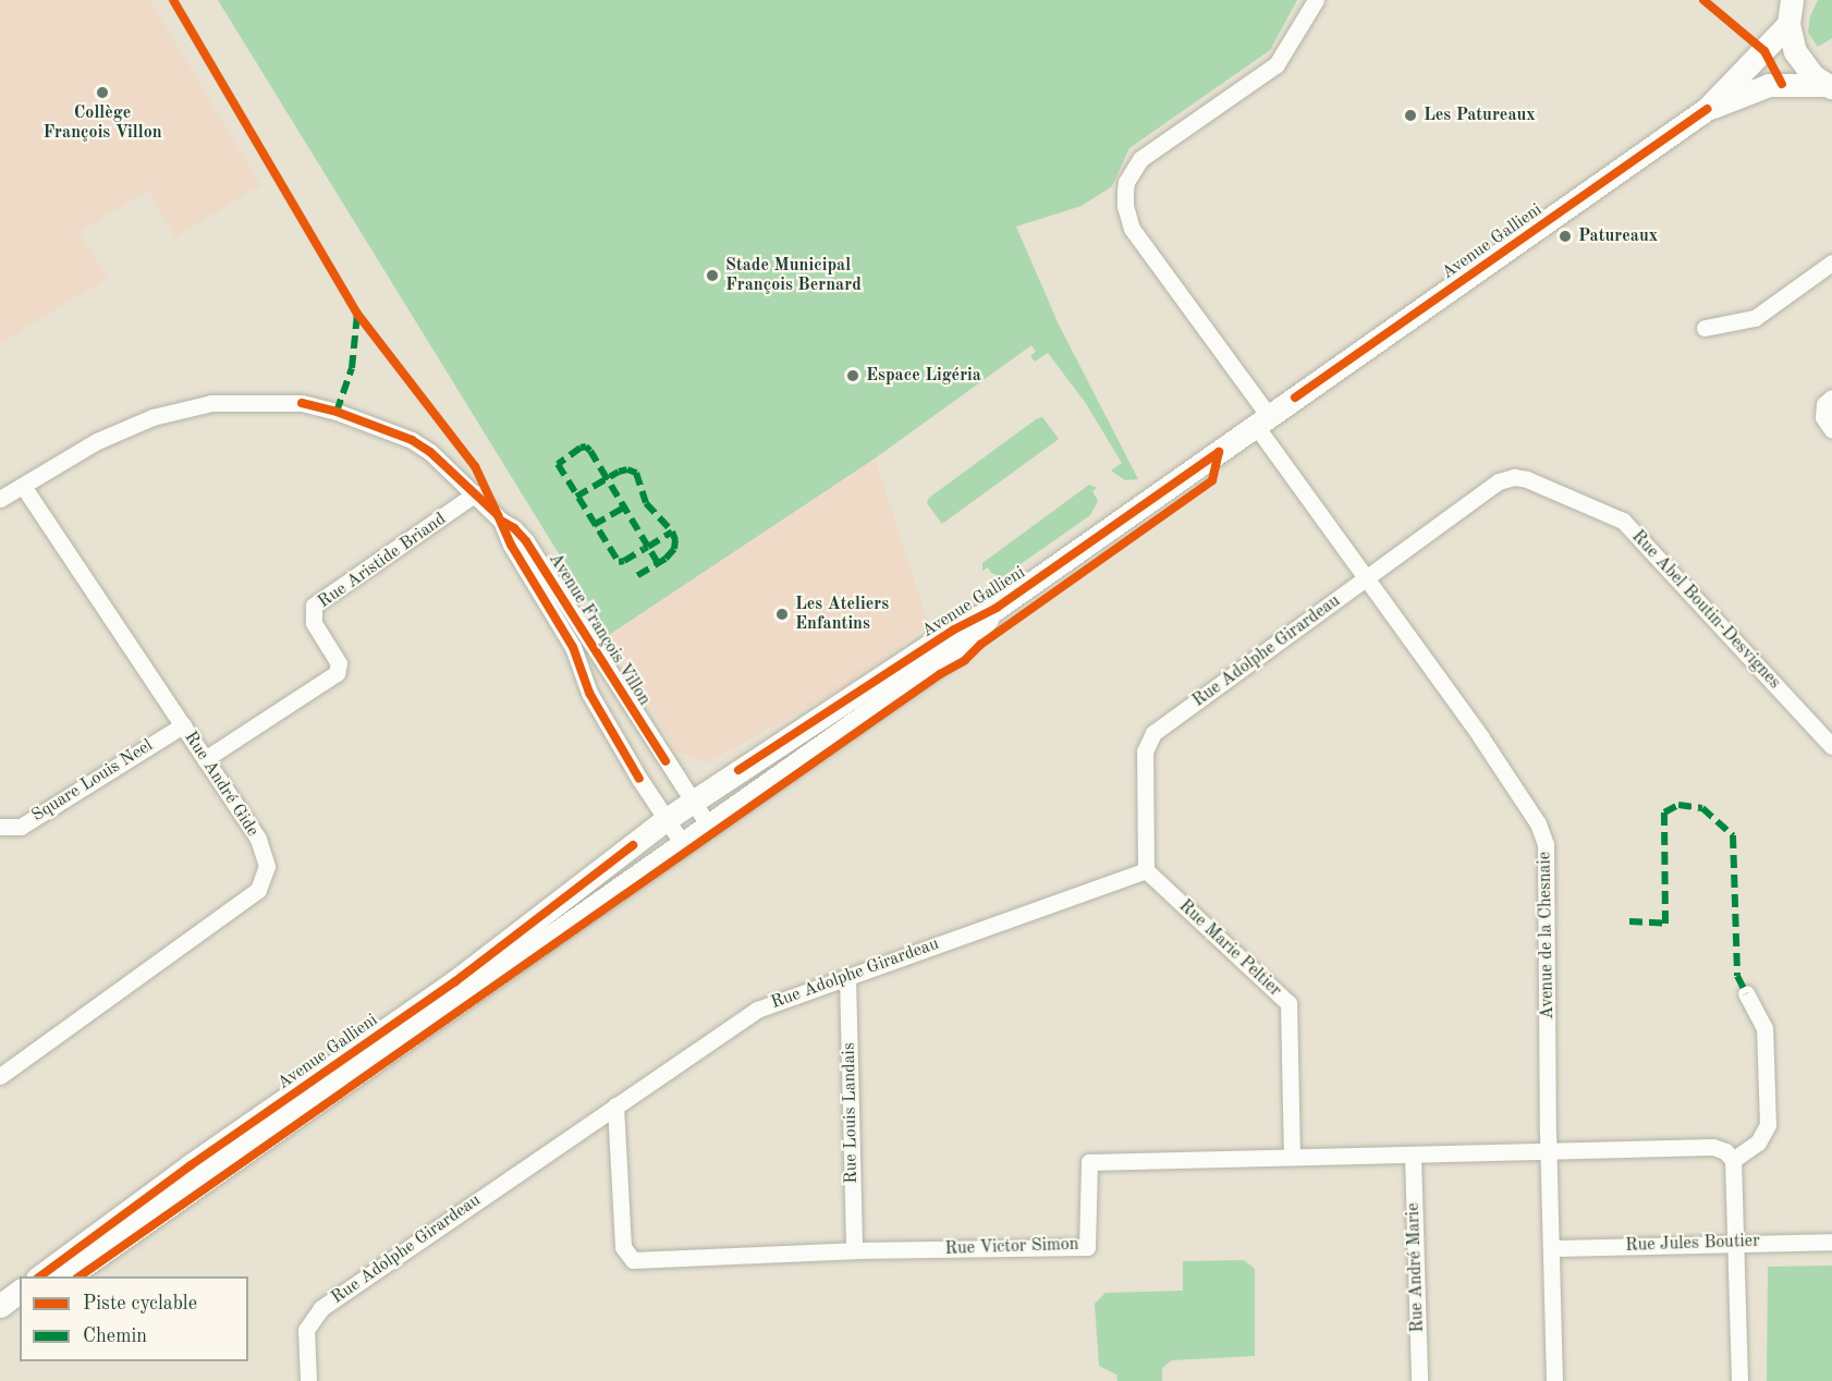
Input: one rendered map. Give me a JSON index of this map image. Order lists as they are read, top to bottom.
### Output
{
  "streets": {
    "main road": ["Avenue Gallieni"],
    "street": [
      "Rue Aristide Briand",
      "Rue Abel Boutin-Desvignes",
      "Avenue François Villon",
      "Rue Adolphe Girardeau",
      "Square Louis Neel",
      "Rue André Gide",
      "Avenue de la Chesnaie",
      "Rue Marie Peltier",
      "Rue Louis Landais",
      "Rue Jules Boutier",
      "Rue Victor Simon",
      "Rue André Marie"
    ]
  },
  "crossings": [
    ["Avenue Gallieni", "Avenue François Villon"],
    ["Avenue Gallieni", "Avenue de la Chesnaie"],
    ["Rue Aristide Briand", "Avenue François Villon"],
    ["Rue Aristide Briand", "Rue André Gide"],
    ["Rue Abel Boutin-Desvignes", "Rue Adolphe Girardeau"],
    ["Rue Abel Boutin-Desvignes", "Avenue de la Chesnaie"],
    ["Avenue François Villon", "Rue André Gide"],
    ["Rue Adolphe Girardeau", "Avenue de la Chesnaie"],
    ["Rue Adolphe Girardeau", "Rue Marie Peltier"],
    ["Rue Adolphe Girardeau", "Rue Louis Landais"],
    ["Rue Adolphe Girardeau", "Rue Victor Simon"],
    ["Square Louis Neel", "Rue André Gide"],
    ["Avenue de la Chesnaie", "Rue Jules Boutier"],
    ["Avenue de la Chesnaie", "Rue Victor Simon"],
    ["Rue Marie Peltier", "Rue Victor Simon"],
    ["Rue Louis Landais", "Rue Victor Simon"],
    ["Rue Victor Simon", "Rue André Marie"]
  ],
  "places": [
    "Collège François Villon",
    "Les Patureaux",
    "Patureaux",
    "Stade Municipal François Bernard",
    "Espace Ligéria",
    "Les Ateliers Enfantins"
  ],
  "legend": ["Piste cyclable", "Chemin"]
}
